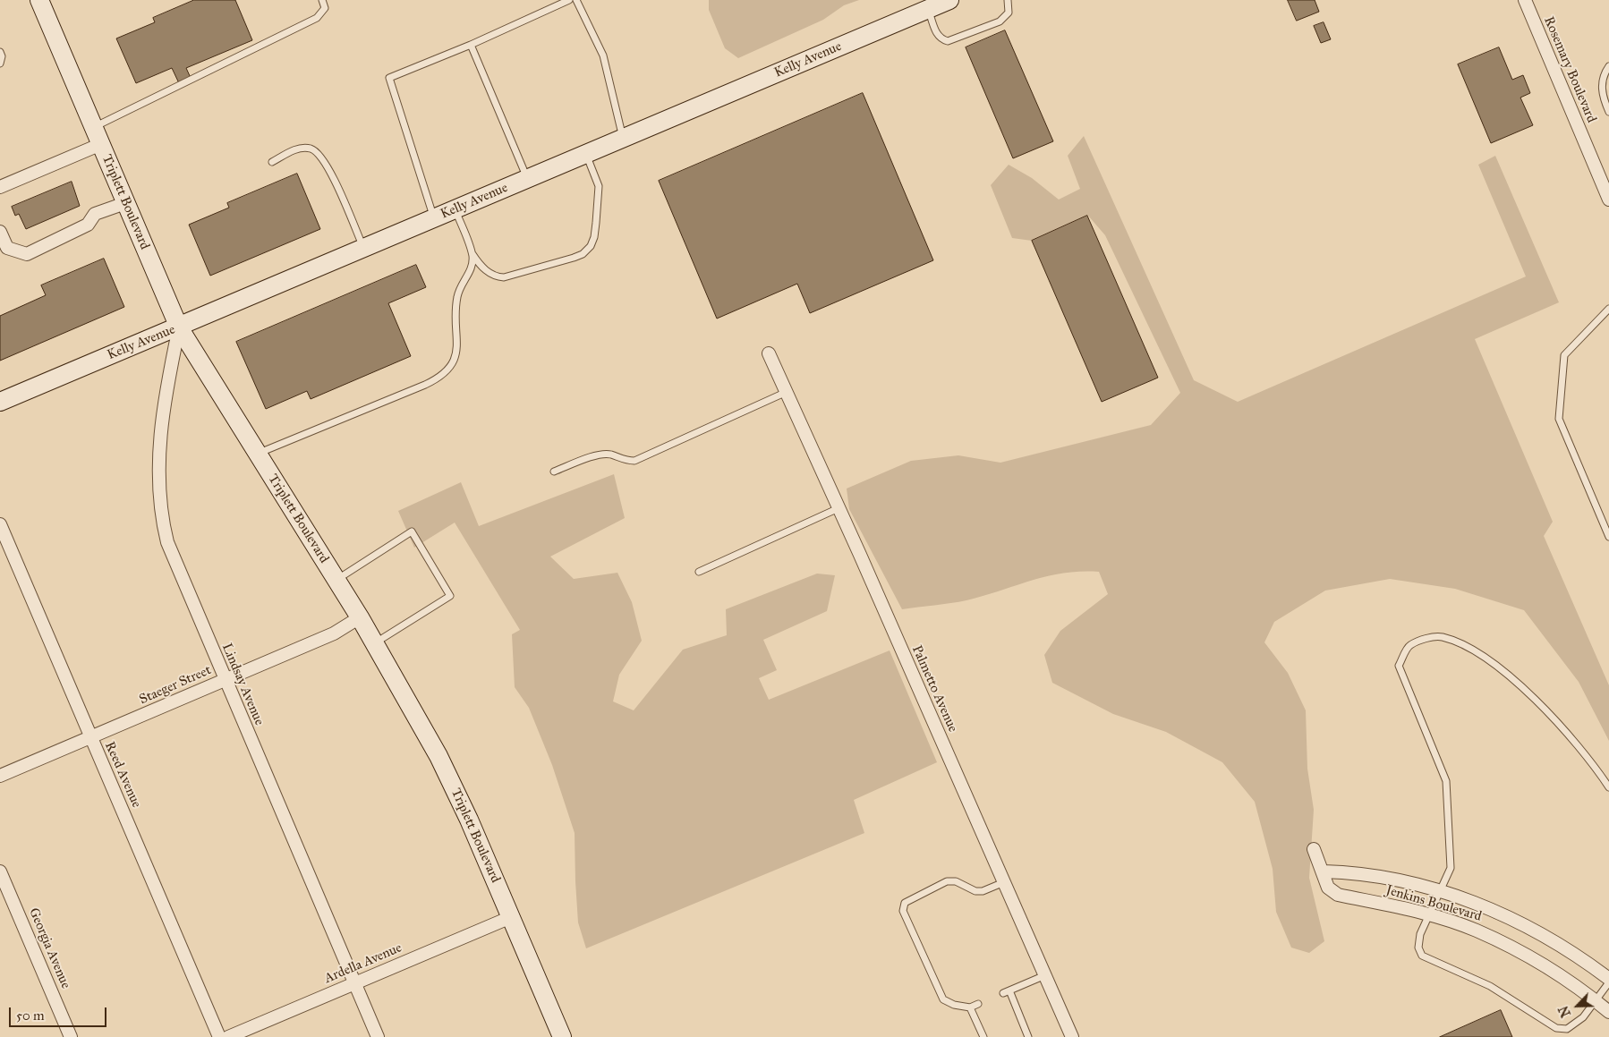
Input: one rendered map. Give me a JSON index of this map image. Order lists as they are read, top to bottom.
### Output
{
  "streets": {
    "main road": ["Kelly Avenue", "Triplett Boulevard"],
    "street": [
      "Rosemary Boulevard",
      "Lindsay Avenue",
      "Staeger Street",
      "Palmetto Avenue",
      "Reed Avenue",
      "Jenkins Boulevard",
      "Georgia Avenue",
      "Ardella Avenue"
    ]
  },
  "crossings": [
    ["Kelly Avenue", "Triplett Boulevard"],
    ["Kelly Avenue", "Lindsay Avenue"],
    ["Triplett Boulevard", "Lindsay Avenue"],
    ["Triplett Boulevard", "Staeger Street"],
    ["Triplett Boulevard", "Ardella Avenue"],
    ["Lindsay Avenue", "Staeger Street"],
    ["Lindsay Avenue", "Ardella Avenue"],
    ["Staeger Street", "Reed Avenue"]
  ],
  "scale_bar": "50 m",
  "north": "bottom left"
}
